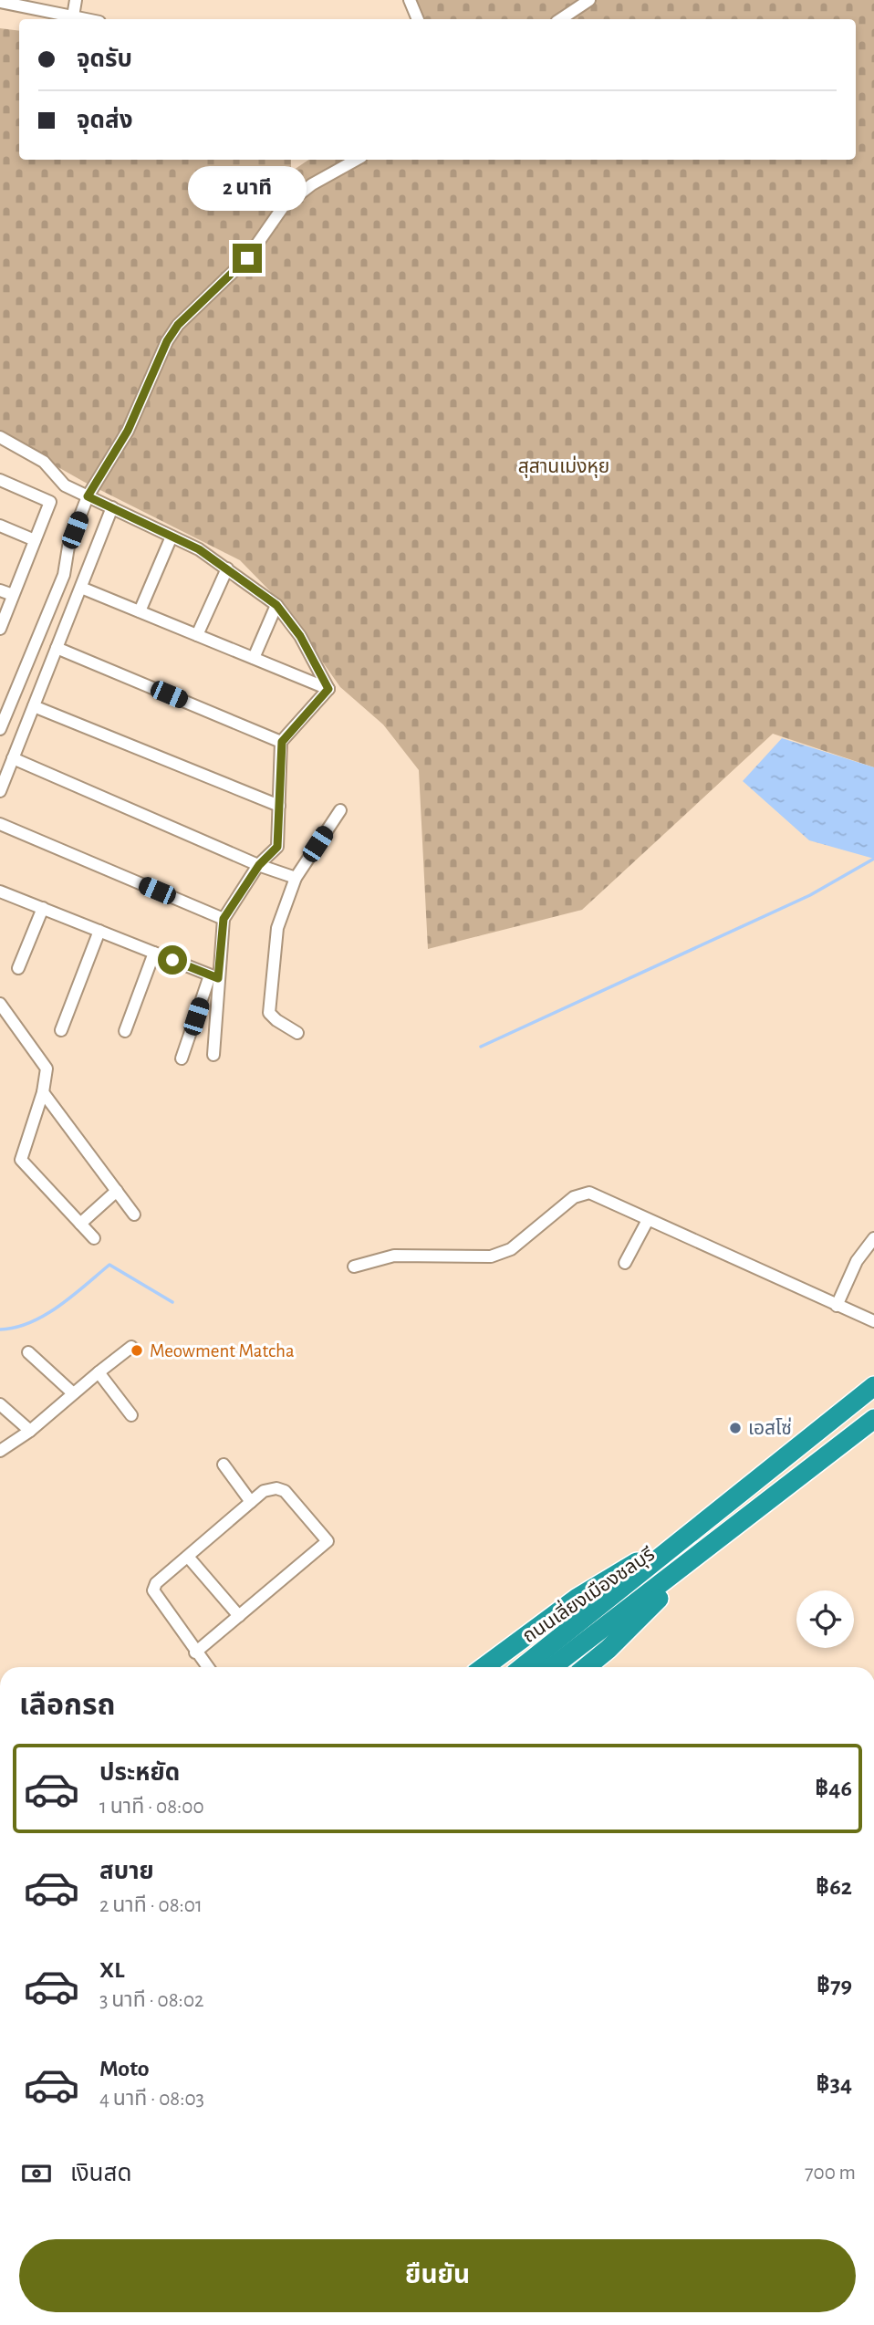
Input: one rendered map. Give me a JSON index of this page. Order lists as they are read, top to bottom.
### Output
{
  "streets": {
    "highway": ["ถนนเลี่ยงเมืองชลบุรี"]
  },
  "parks": ["สุสานเม่งหุย"],
  "places": ["Meowment Matcha", "เอสโซ่"],
  "page": {
    "banner": ["จุดรับ", "จุดส่ง"],
    "bubble": "2 นาที",
    "heading": "เลือกรถ",
    "list": [
      {
        "name": "ประหยัด",
        "note": "1 นาที · 08:00",
        "value": "฿46"
      },
      {
        "name": "สบาย",
        "note": "2 นาที · 08:01",
        "value": "฿62"
      },
      {
        "name": "XL",
        "note": "3 นาที · 08:02",
        "value": "฿79"
      },
      {
        "name": "Moto",
        "note": "4 นาที · 08:03",
        "value": "฿34"
      }
    ],
    "pay": ["เงินสด", "700 m"],
    "buttons": "ยืนยัน"
  }
}
